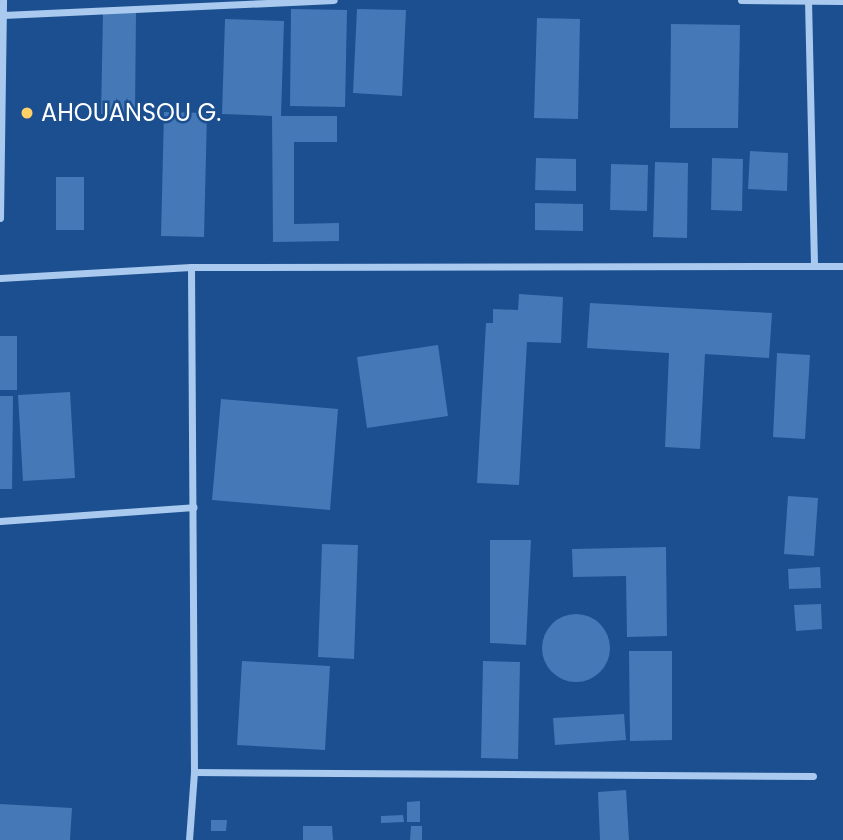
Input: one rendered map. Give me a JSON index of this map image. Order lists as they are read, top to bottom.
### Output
{
  "places": ["AHOUANSOU G."]
}
